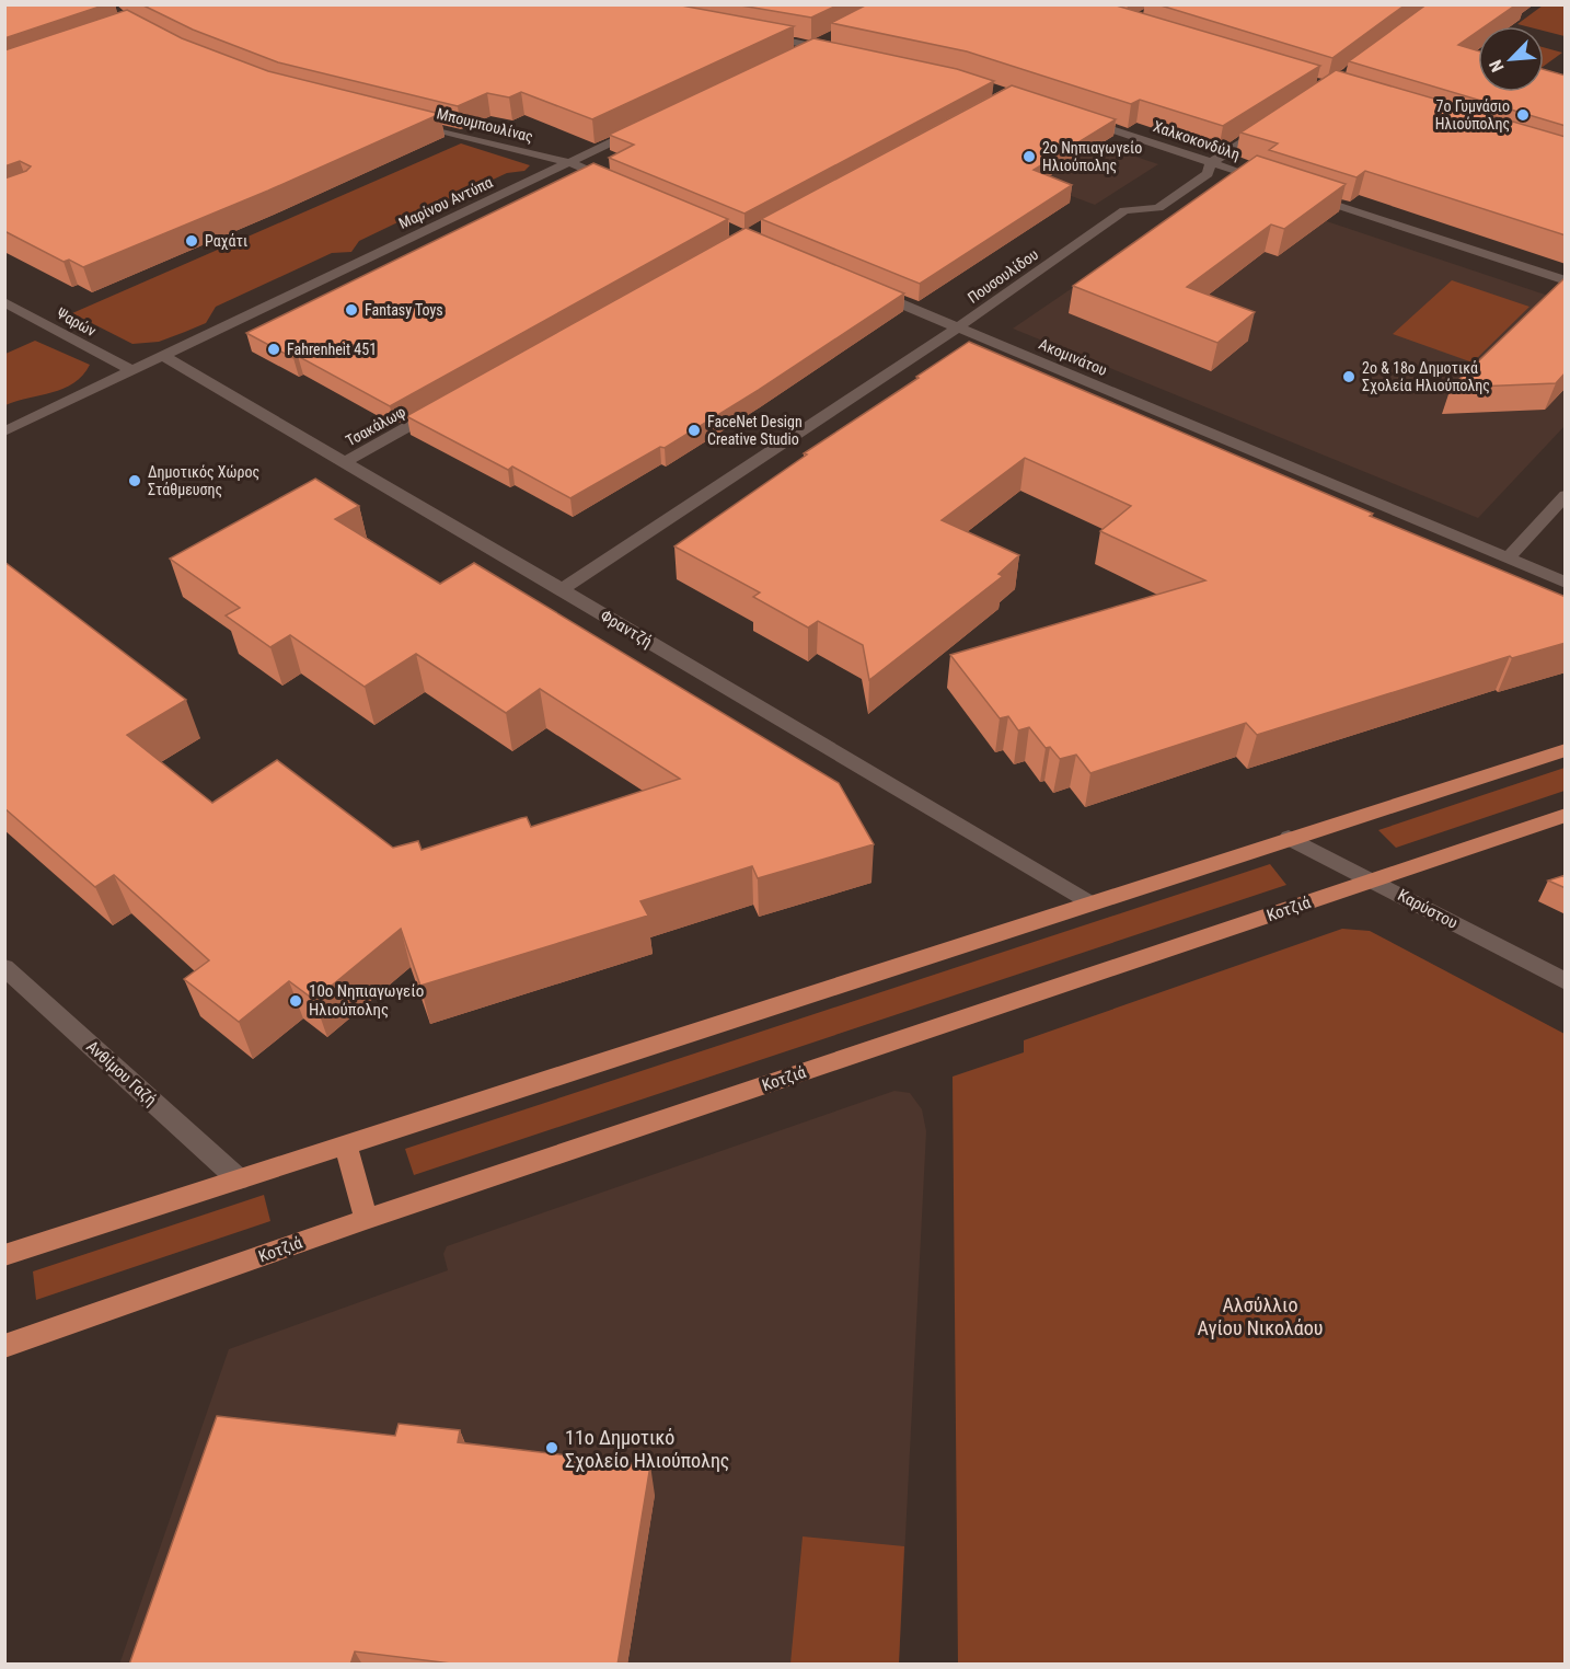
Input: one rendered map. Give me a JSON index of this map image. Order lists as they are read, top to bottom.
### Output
{
  "streets": {
    "main road": ["Κοτζιά"],
    "street": [
      "Μπουμπουλίνας",
      "Χαλκοκονδύλη",
      "Μαρίνου Αντύπα",
      "Πουσουλίδου",
      "Ψαρών",
      "Ακομινάτου",
      "Τσακάλωφ",
      "Φραντζή",
      "Καρύστου",
      "Ανθίμου Γαζή"
    ]
  },
  "crossings": [
    ["Μπουμπουλίνας", "Μαρίνου Αντύπα"],
    ["Χαλκοκονδύλη", "Πουσουλίδου"],
    ["Μαρίνου Αντύπα", "Ψαρών"],
    ["Μαρίνου Αντύπα", "Φραντζή"],
    ["Πουσουλίδου", "Ακομινάτου"],
    ["Πουσουλίδου", "Φραντζή"],
    ["Τσακάλωφ", "Φραντζή"],
    ["Κοτζιά", "Καρύστου"]
  ],
  "parks": ["Αλσύλλιο Αγίου Νικολάου"],
  "places": [
    "7ο Γυμνάσιο Ηλιούπολης",
    "2ο Νηπιαγωγείο Ηλιούπολης",
    "Ραχάτι",
    "Fantasy Toys",
    "Fahrenheit 451",
    "2ο & 18ο Δημοτικά Σχολεία Ηλιούπολης",
    "FaceNet Design Creative Studio",
    "Δημοτικός Χώρος Στάθμευσης",
    "10ο Νηπιαγωγείο Ηλιούπολης",
    "11ο Δημοτικό Σχολείο Ηλιούπολης"
  ],
  "north": "bottom left"
}
